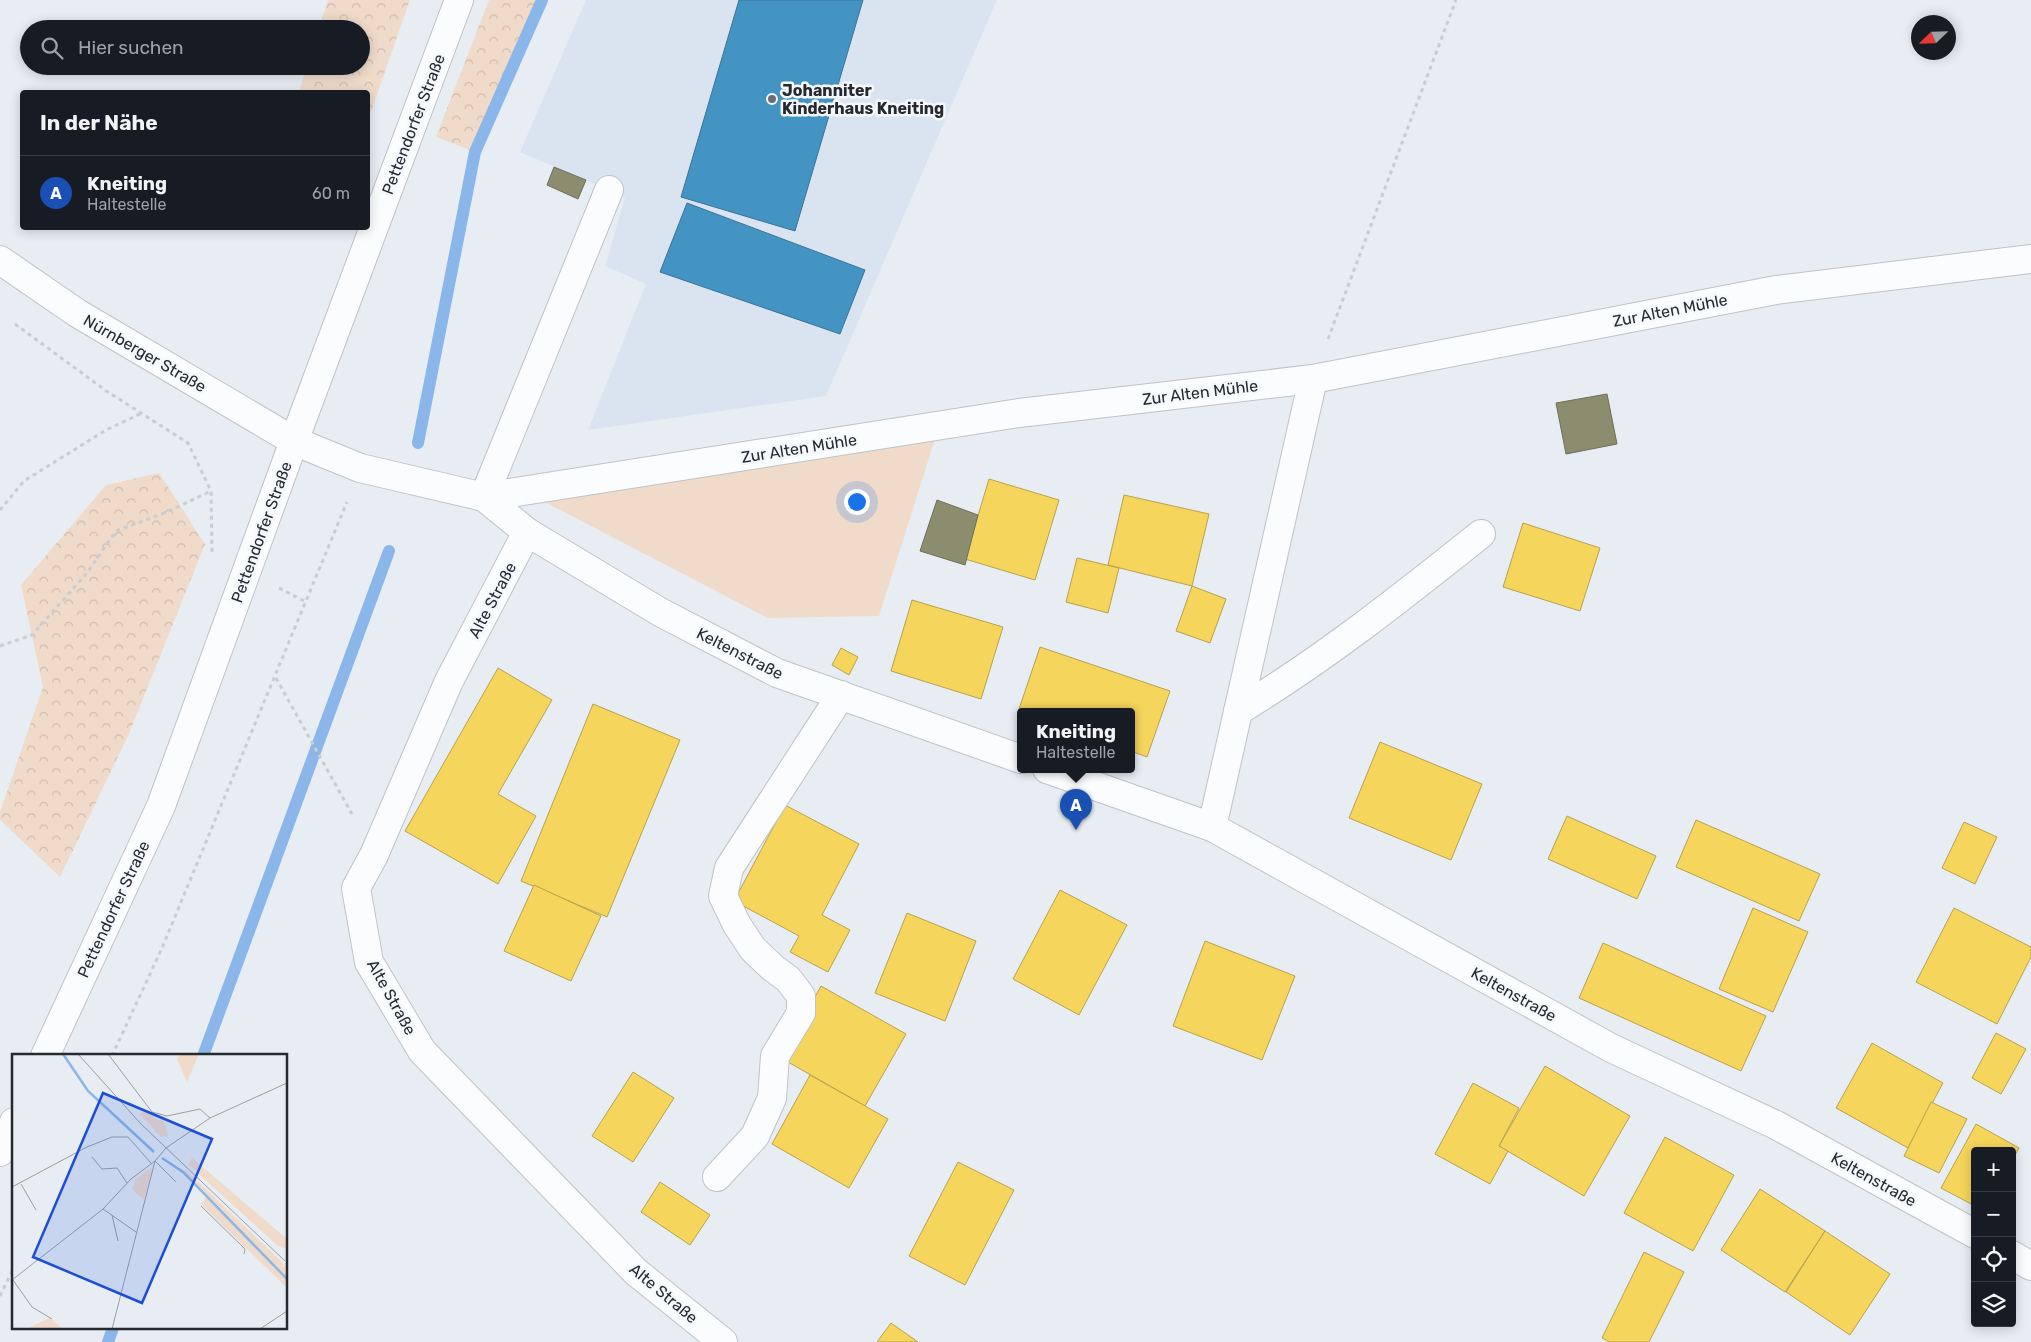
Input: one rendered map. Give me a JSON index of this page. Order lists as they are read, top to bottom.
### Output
{
  "streets": {
    "street": [
      "Pettendorfer Straße",
      "Zur Alten Mühle",
      "Nürnberger Straße",
      "Alte Straße",
      "Keltenstraße"
    ]
  },
  "crossings": [
    ["Pettendorfer Straße", "Zur Alten Mühle"],
    ["Pettendorfer Straße", "Nürnberger Straße"],
    ["Zur Alten Mühle", "Nürnberger Straße"],
    ["Zur Alten Mühle", "Keltenstraße"],
    ["Alte Straße", "Keltenstraße"]
  ],
  "places": ["Johanniter Kinderhaus Kneiting"],
  "north": "bottom left",
  "page": {
    "search": "Hier suchen",
    "heading": "In der Nähe",
    "list": [
      {
        "mark": "A",
        "name": "Kneiting",
        "note": "Haltestelle",
        "value": "60 m"
      }
    ],
    "popup": ["Kneiting", "Haltestelle"],
    "pins": "A",
    "map_buttons": ["+", "−"]
  }
}
